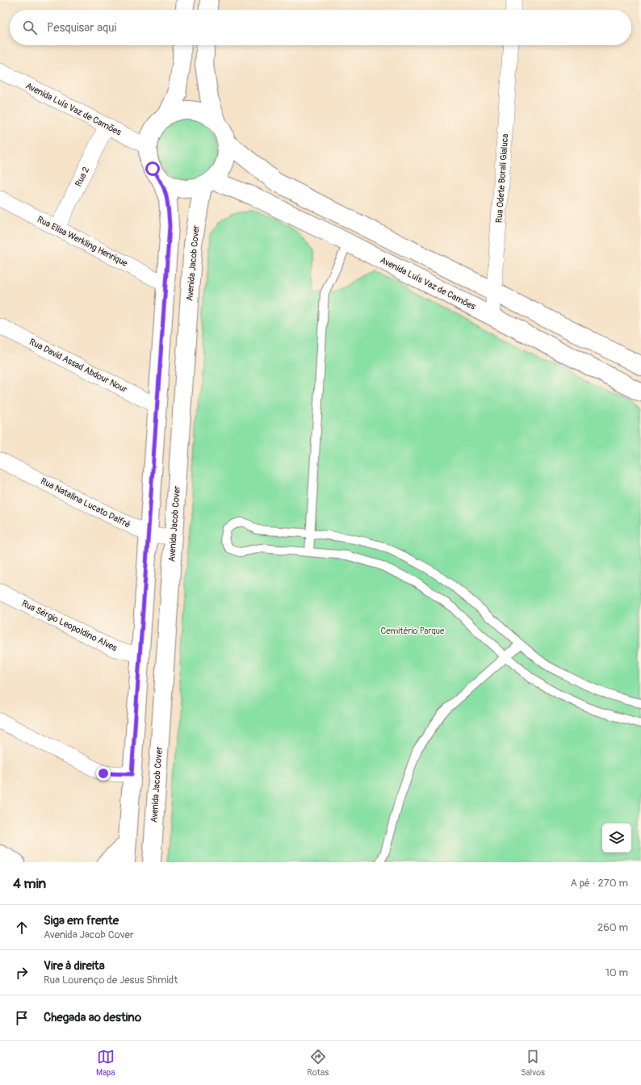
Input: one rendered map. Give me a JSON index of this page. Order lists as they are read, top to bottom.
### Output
{
  "streets": {
    "street": [
      "Avenida Luís Vaz de Camões",
      "Rua 2",
      "Rua Odete Borali Gialuca",
      "Rua Elisa Werkling Henrique",
      "Avenida Jacob Cover",
      "Rua David Assad Abdour Nour",
      "Rua Natalina Lucato Dalfré",
      "Rua Sérgio Leopoldino Alves"
    ]
  },
  "crossings": [
    ["Avenida Luís Vaz de Camões", "Rua 2"],
    ["Avenida Luís Vaz de Camões", "Rua Odete Borali Gialuca"],
    ["Avenida Luís Vaz de Camões", "Avenida Jacob Cover"],
    ["Rua 2", "Rua Elisa Werkling Henrique"],
    ["Avenida Jacob Cover", "Rua Natalina Lucato Dalfré"]
  ],
  "parks": ["Cemitério Parque"],
  "page": {
    "search": "Pesquisar aqui",
    "heading": ["4 min", "A pé · 270 m"],
    "list": [
      ["Siga em frente", "Avenida Jacob Cover", "260 m"],
      ["Vire à direita", "Rua Lourenço de Jesus Shmidt", "10 m"],
      "Chegada ao destino"
    ],
    "nav": ["Mapa", "Rotas", "Salvos"]
  }
}
